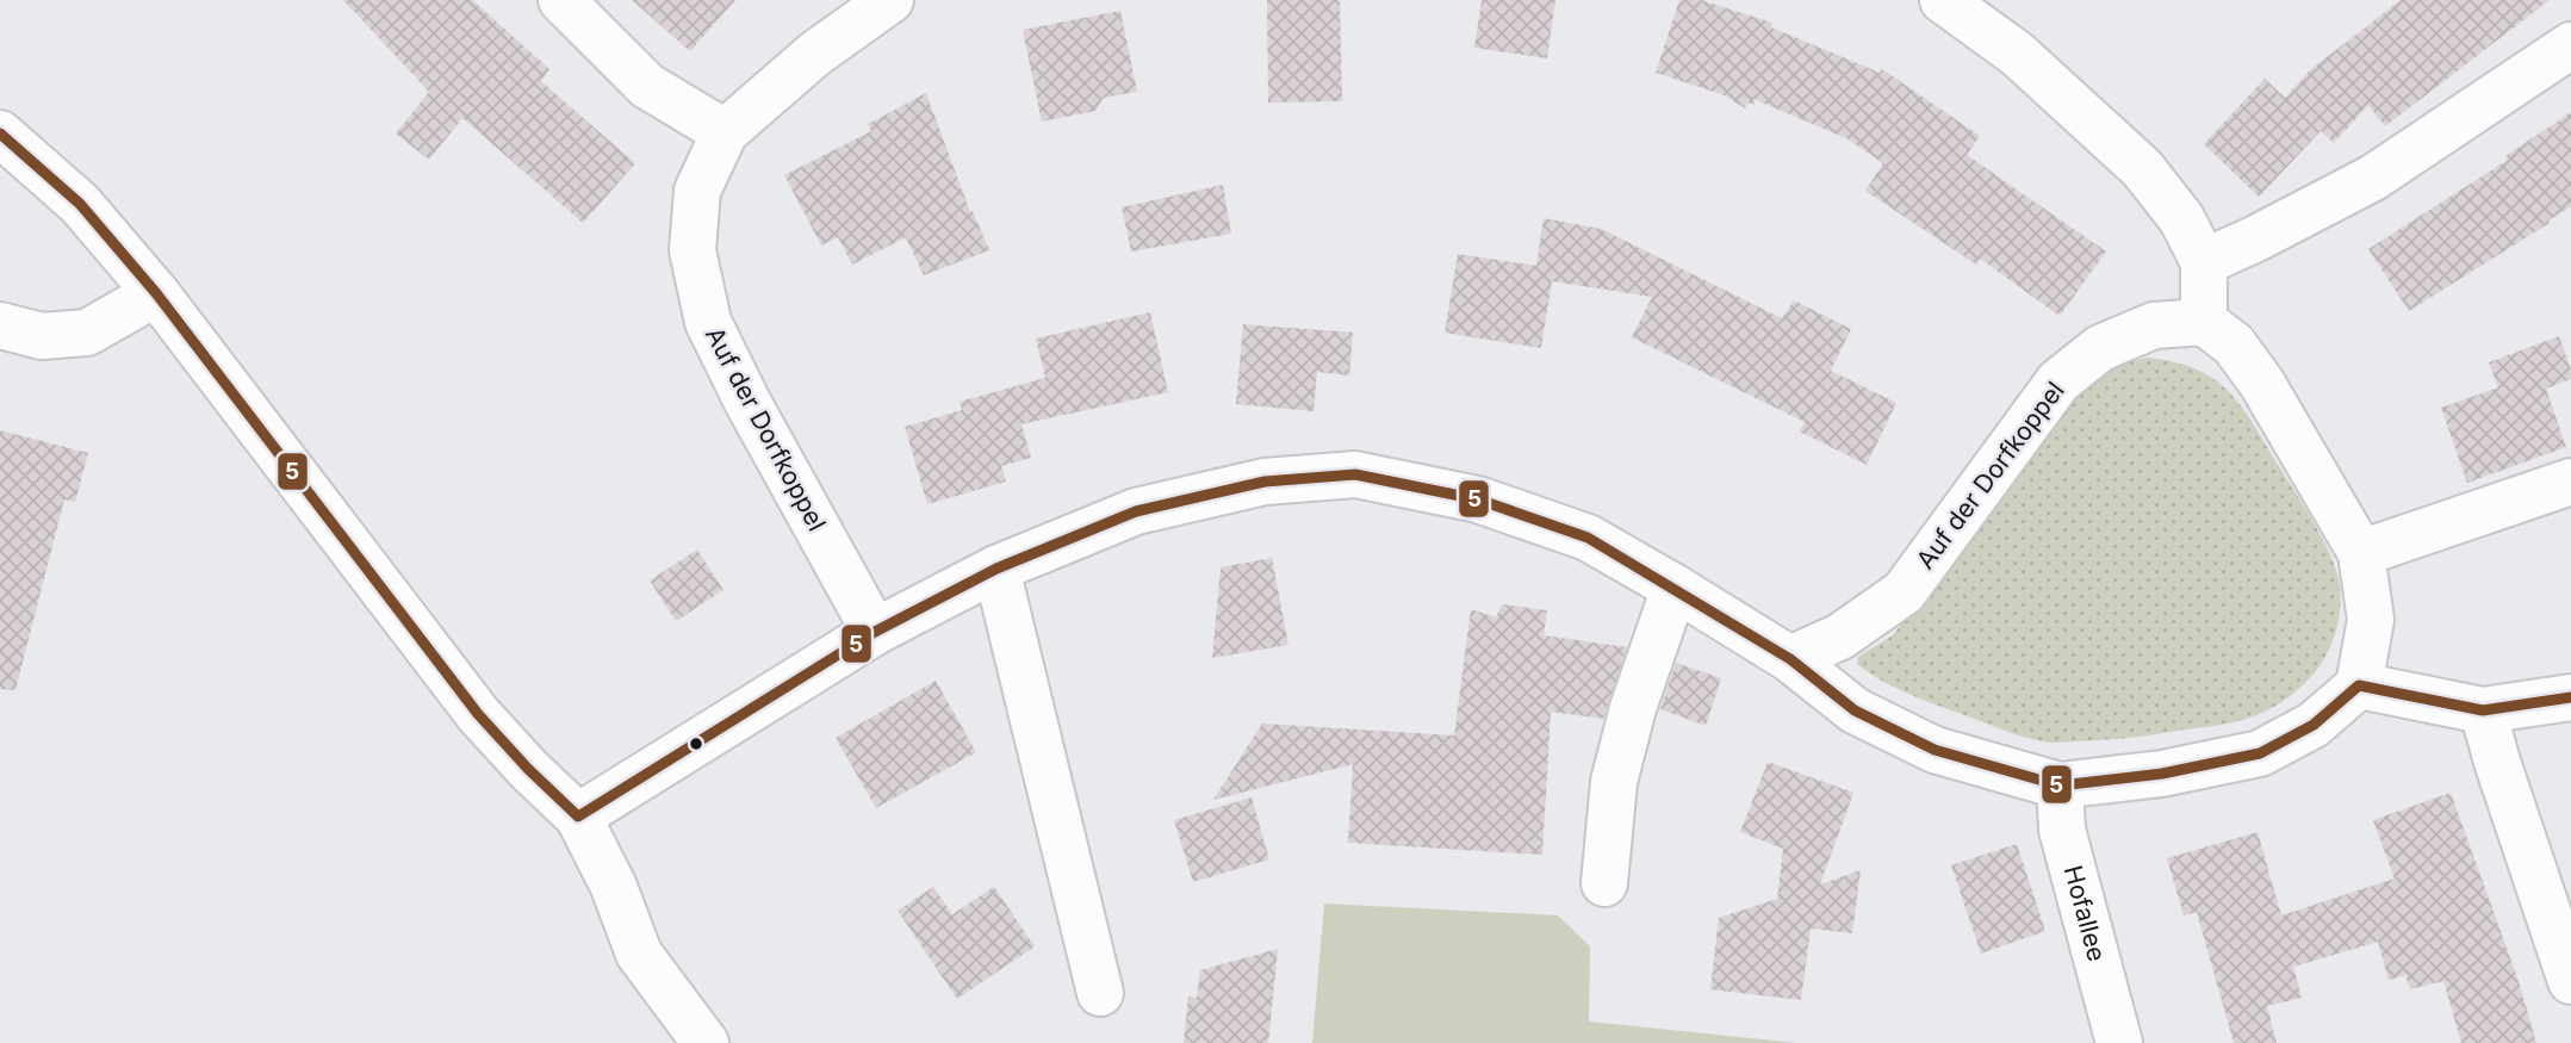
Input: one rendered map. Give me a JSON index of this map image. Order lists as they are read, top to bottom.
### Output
{
  "streets": {
    "street": ["Auf der Dorfkoppel", "Hofallee"]
  },
  "lines": ["transit line 5"]
}
